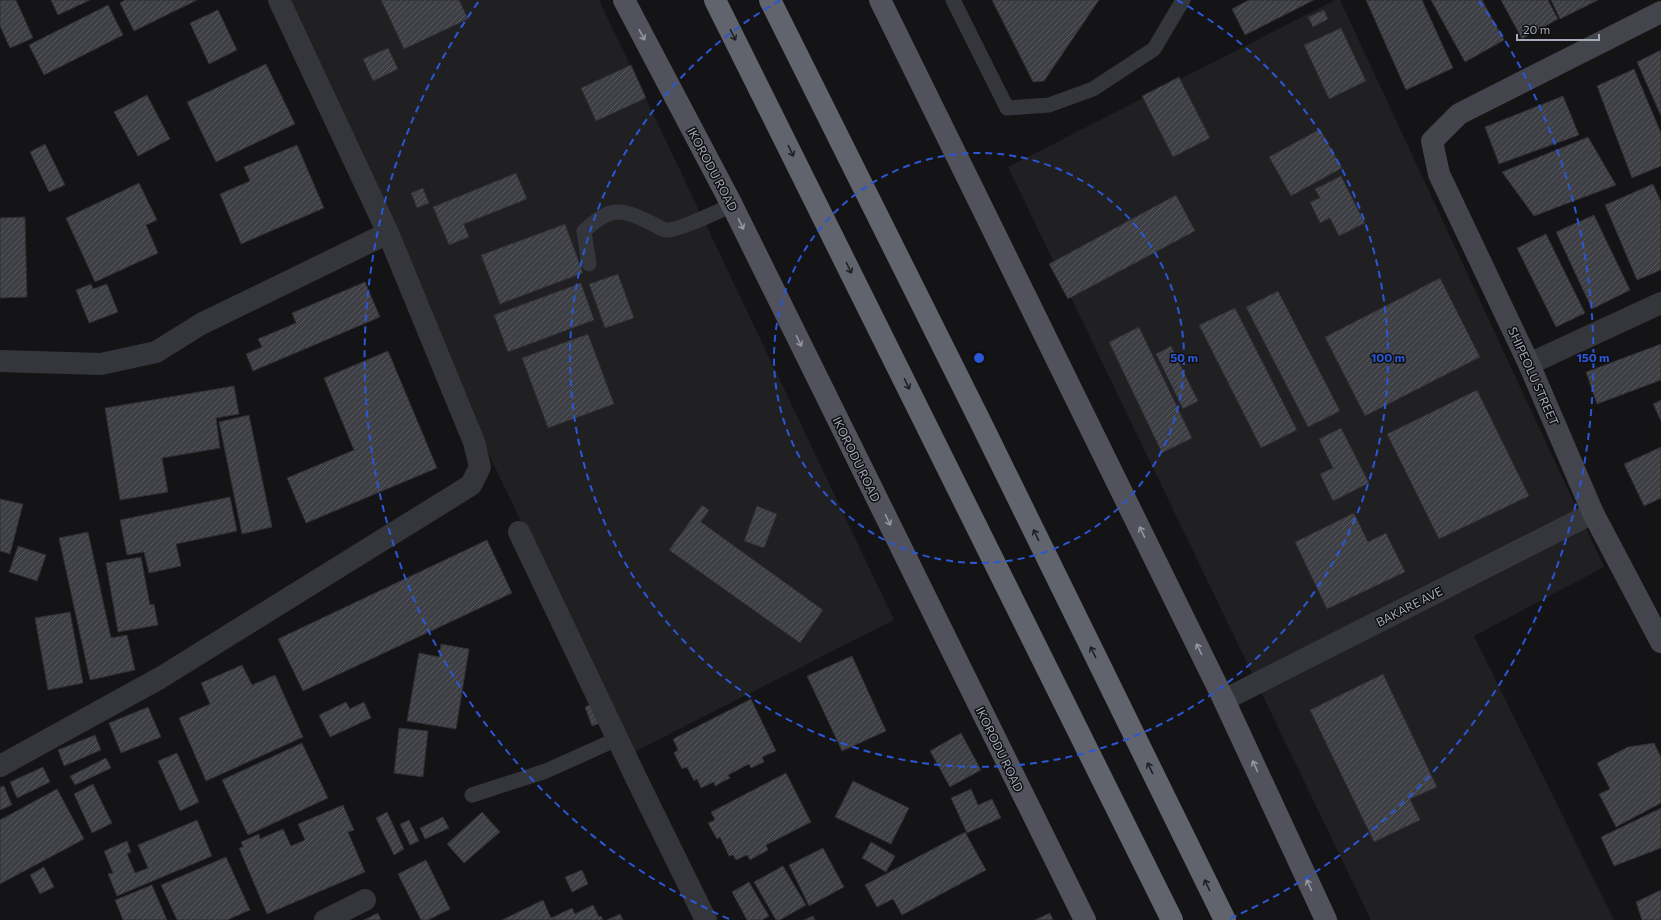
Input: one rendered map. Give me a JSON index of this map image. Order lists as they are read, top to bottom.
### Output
{
  "streets": {
    "main road": ["IKORODU ROAD"],
    "street": ["SHIPEOLU STREET", "BAKARE AVE"]
  },
  "crossings": [
    ["SHIPEOLU STREET", "BAKARE AVE"]
  ],
  "one_way": ["IKORODU ROAD"],
  "scale_bar": "20 m",
  "rings": ["50 m", "100 m", "150 m"]
}
